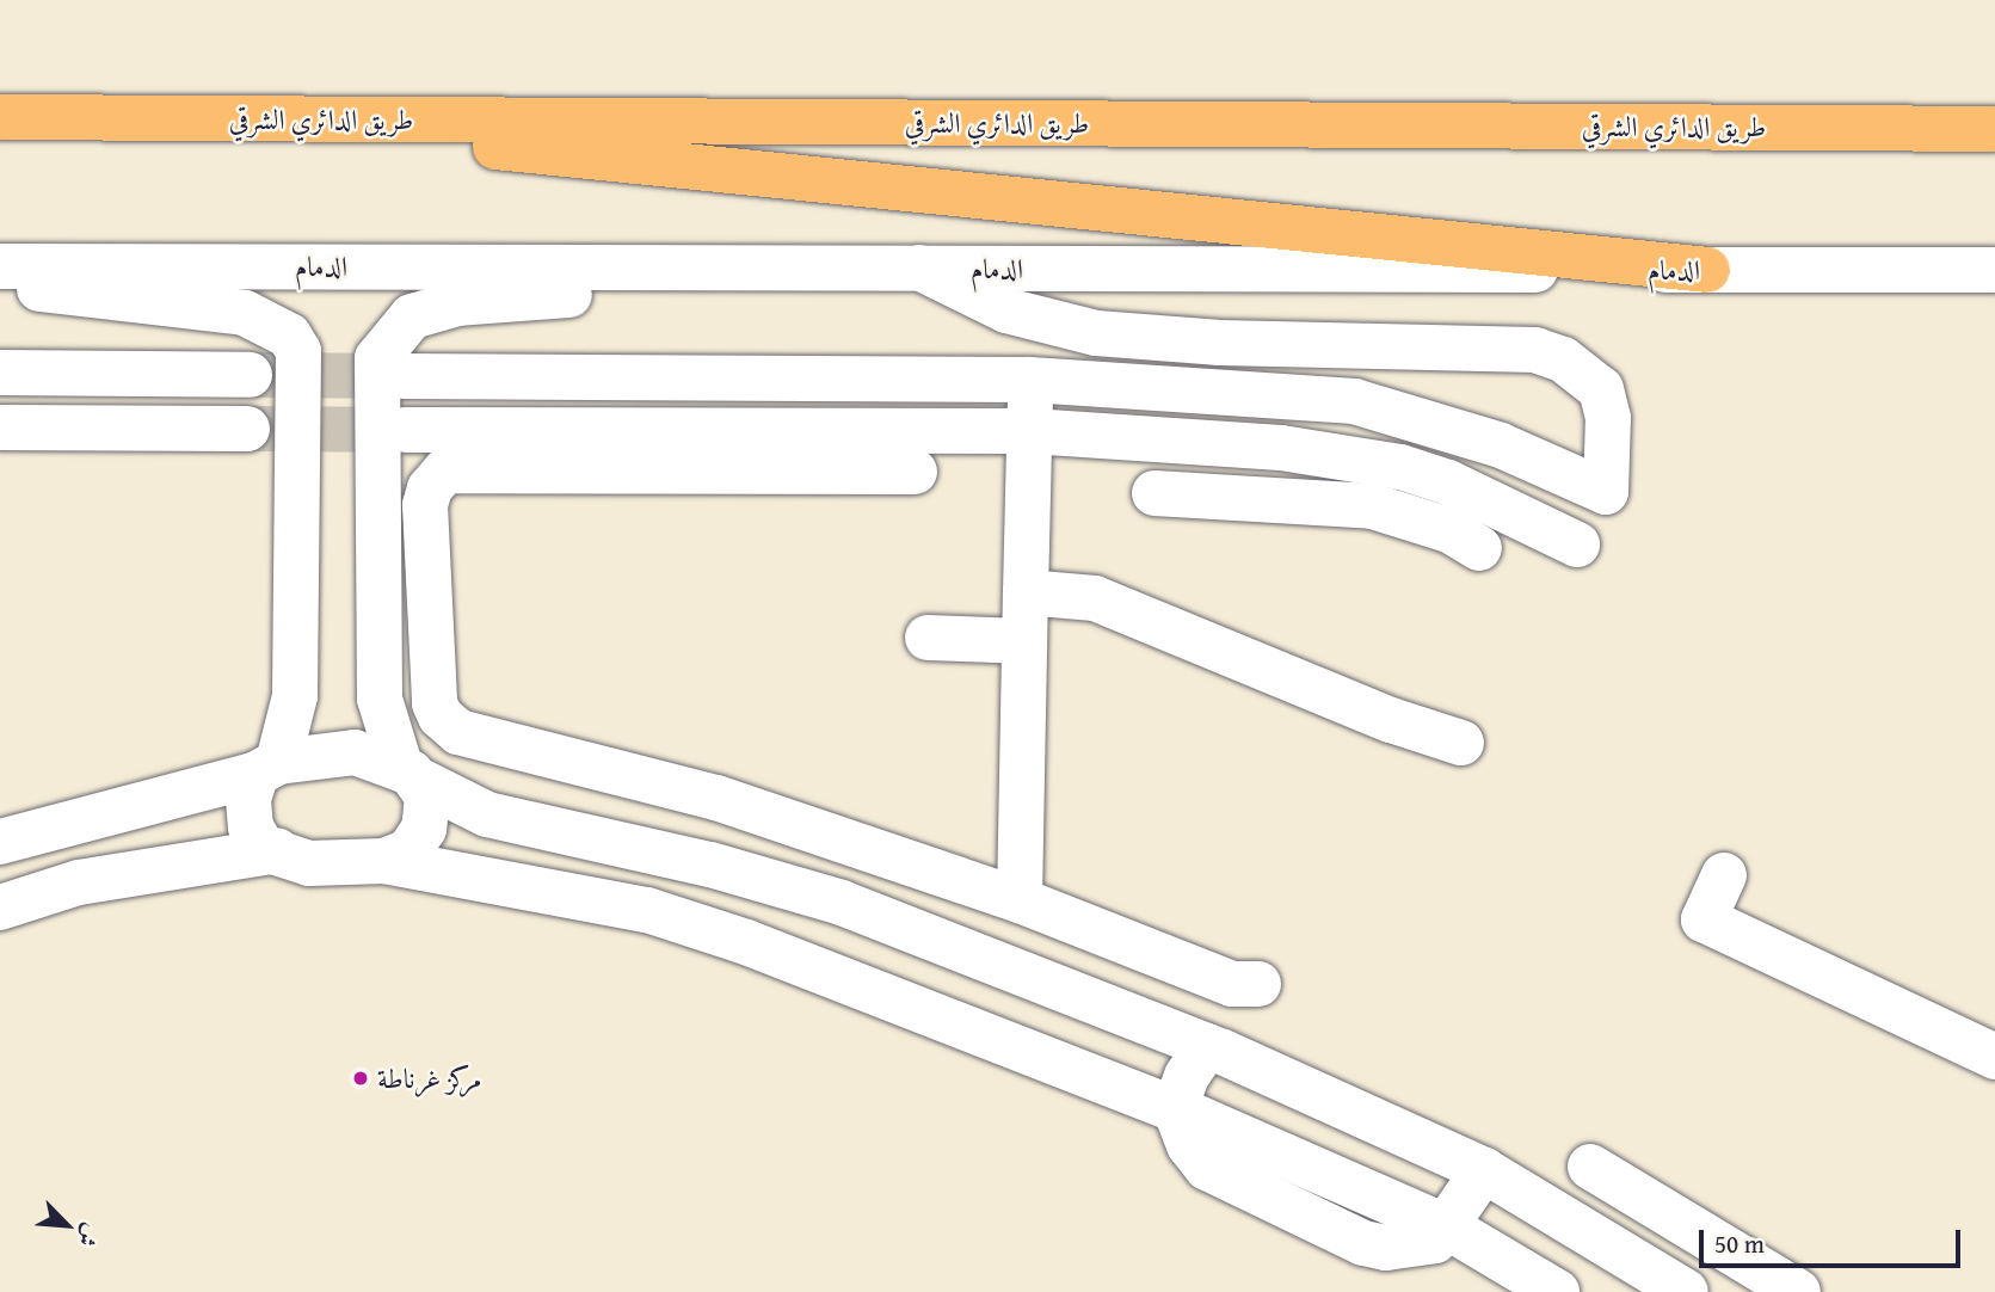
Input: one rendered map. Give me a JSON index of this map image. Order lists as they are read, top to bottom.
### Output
{
  "streets": {
    "highway": ["طريق الدائري الشرقي"],
    "street": ["الدمام"]
  },
  "places": ["مركز غرناطة"],
  "scale_bar": "50 m",
  "north": "bottom right"
}
